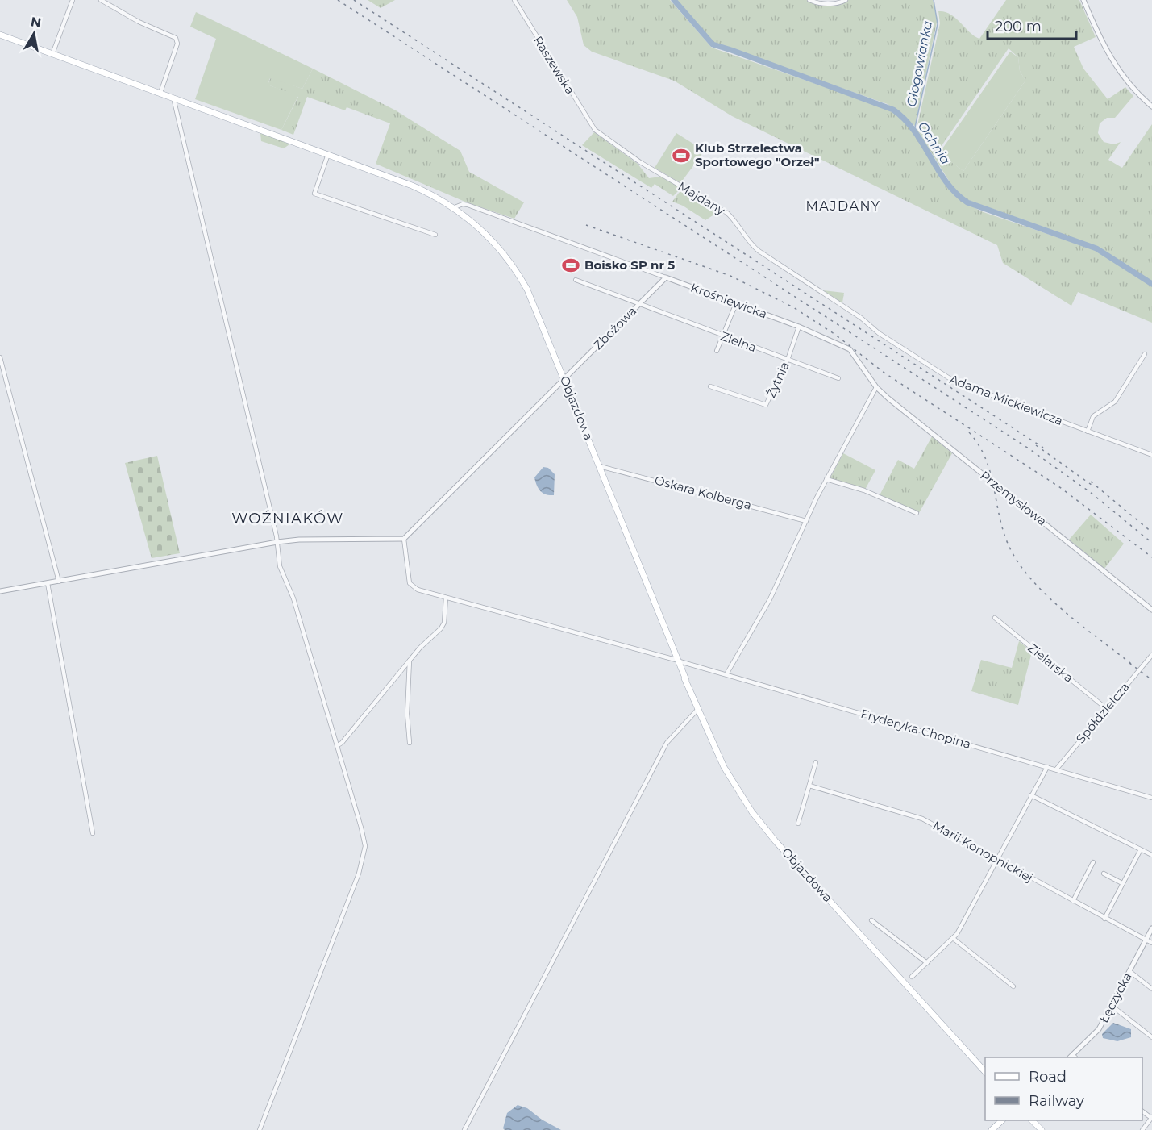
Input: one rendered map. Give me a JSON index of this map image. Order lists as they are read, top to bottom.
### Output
{
  "streets": {
    "main road": ["Objazdowa"],
    "street": [
      "Raszewska",
      "Majdany",
      "Krośniewicka",
      "Zbożowa",
      "Zielna",
      "Żytnia",
      "Adama Mickiewicza",
      "Oskara Kolberga",
      "Przemysłowa",
      "Zielarska",
      "Spółdzielcza",
      "Fryderyka Chopina",
      "Marii Konopnickiej",
      "Łęczycka"
    ]
  },
  "crossings": [
    ["Raszewska", "Majdany"],
    ["Majdany", "Adama Mickiewicza"],
    ["Krośniewicka", "Zbożowa"],
    ["Krośniewicka", "Żytnia"],
    ["Krośniewicka", "Objazdowa"],
    ["Krośniewicka", "Przemysłowa"],
    ["Zbożowa", "Zielna"],
    ["Zbożowa", "Objazdowa"],
    ["Zbożowa", "Fryderyka Chopina"],
    ["Zielna", "Żytnia"],
    ["Objazdowa", "Oskara Kolberga"],
    ["Objazdowa", "Fryderyka Chopina"],
    ["Zielarska", "Spółdzielcza"],
    ["Spółdzielcza", "Fryderyka Chopina"],
    ["Marii Konopnickiej", "Łęczycka"]
  ],
  "districts": ["MAJDANY", "WOŹNIAKÓW"],
  "water": ["Głogowianka", "Ochnia"],
  "places": {
    "sports": ["Klub Strzelectwa Sportowego \"Orzeł\"", "Boisko SP nr 5"]
  },
  "legend": ["Road", "Railway"],
  "scale_bar": "200 m",
  "north": "top"
}
